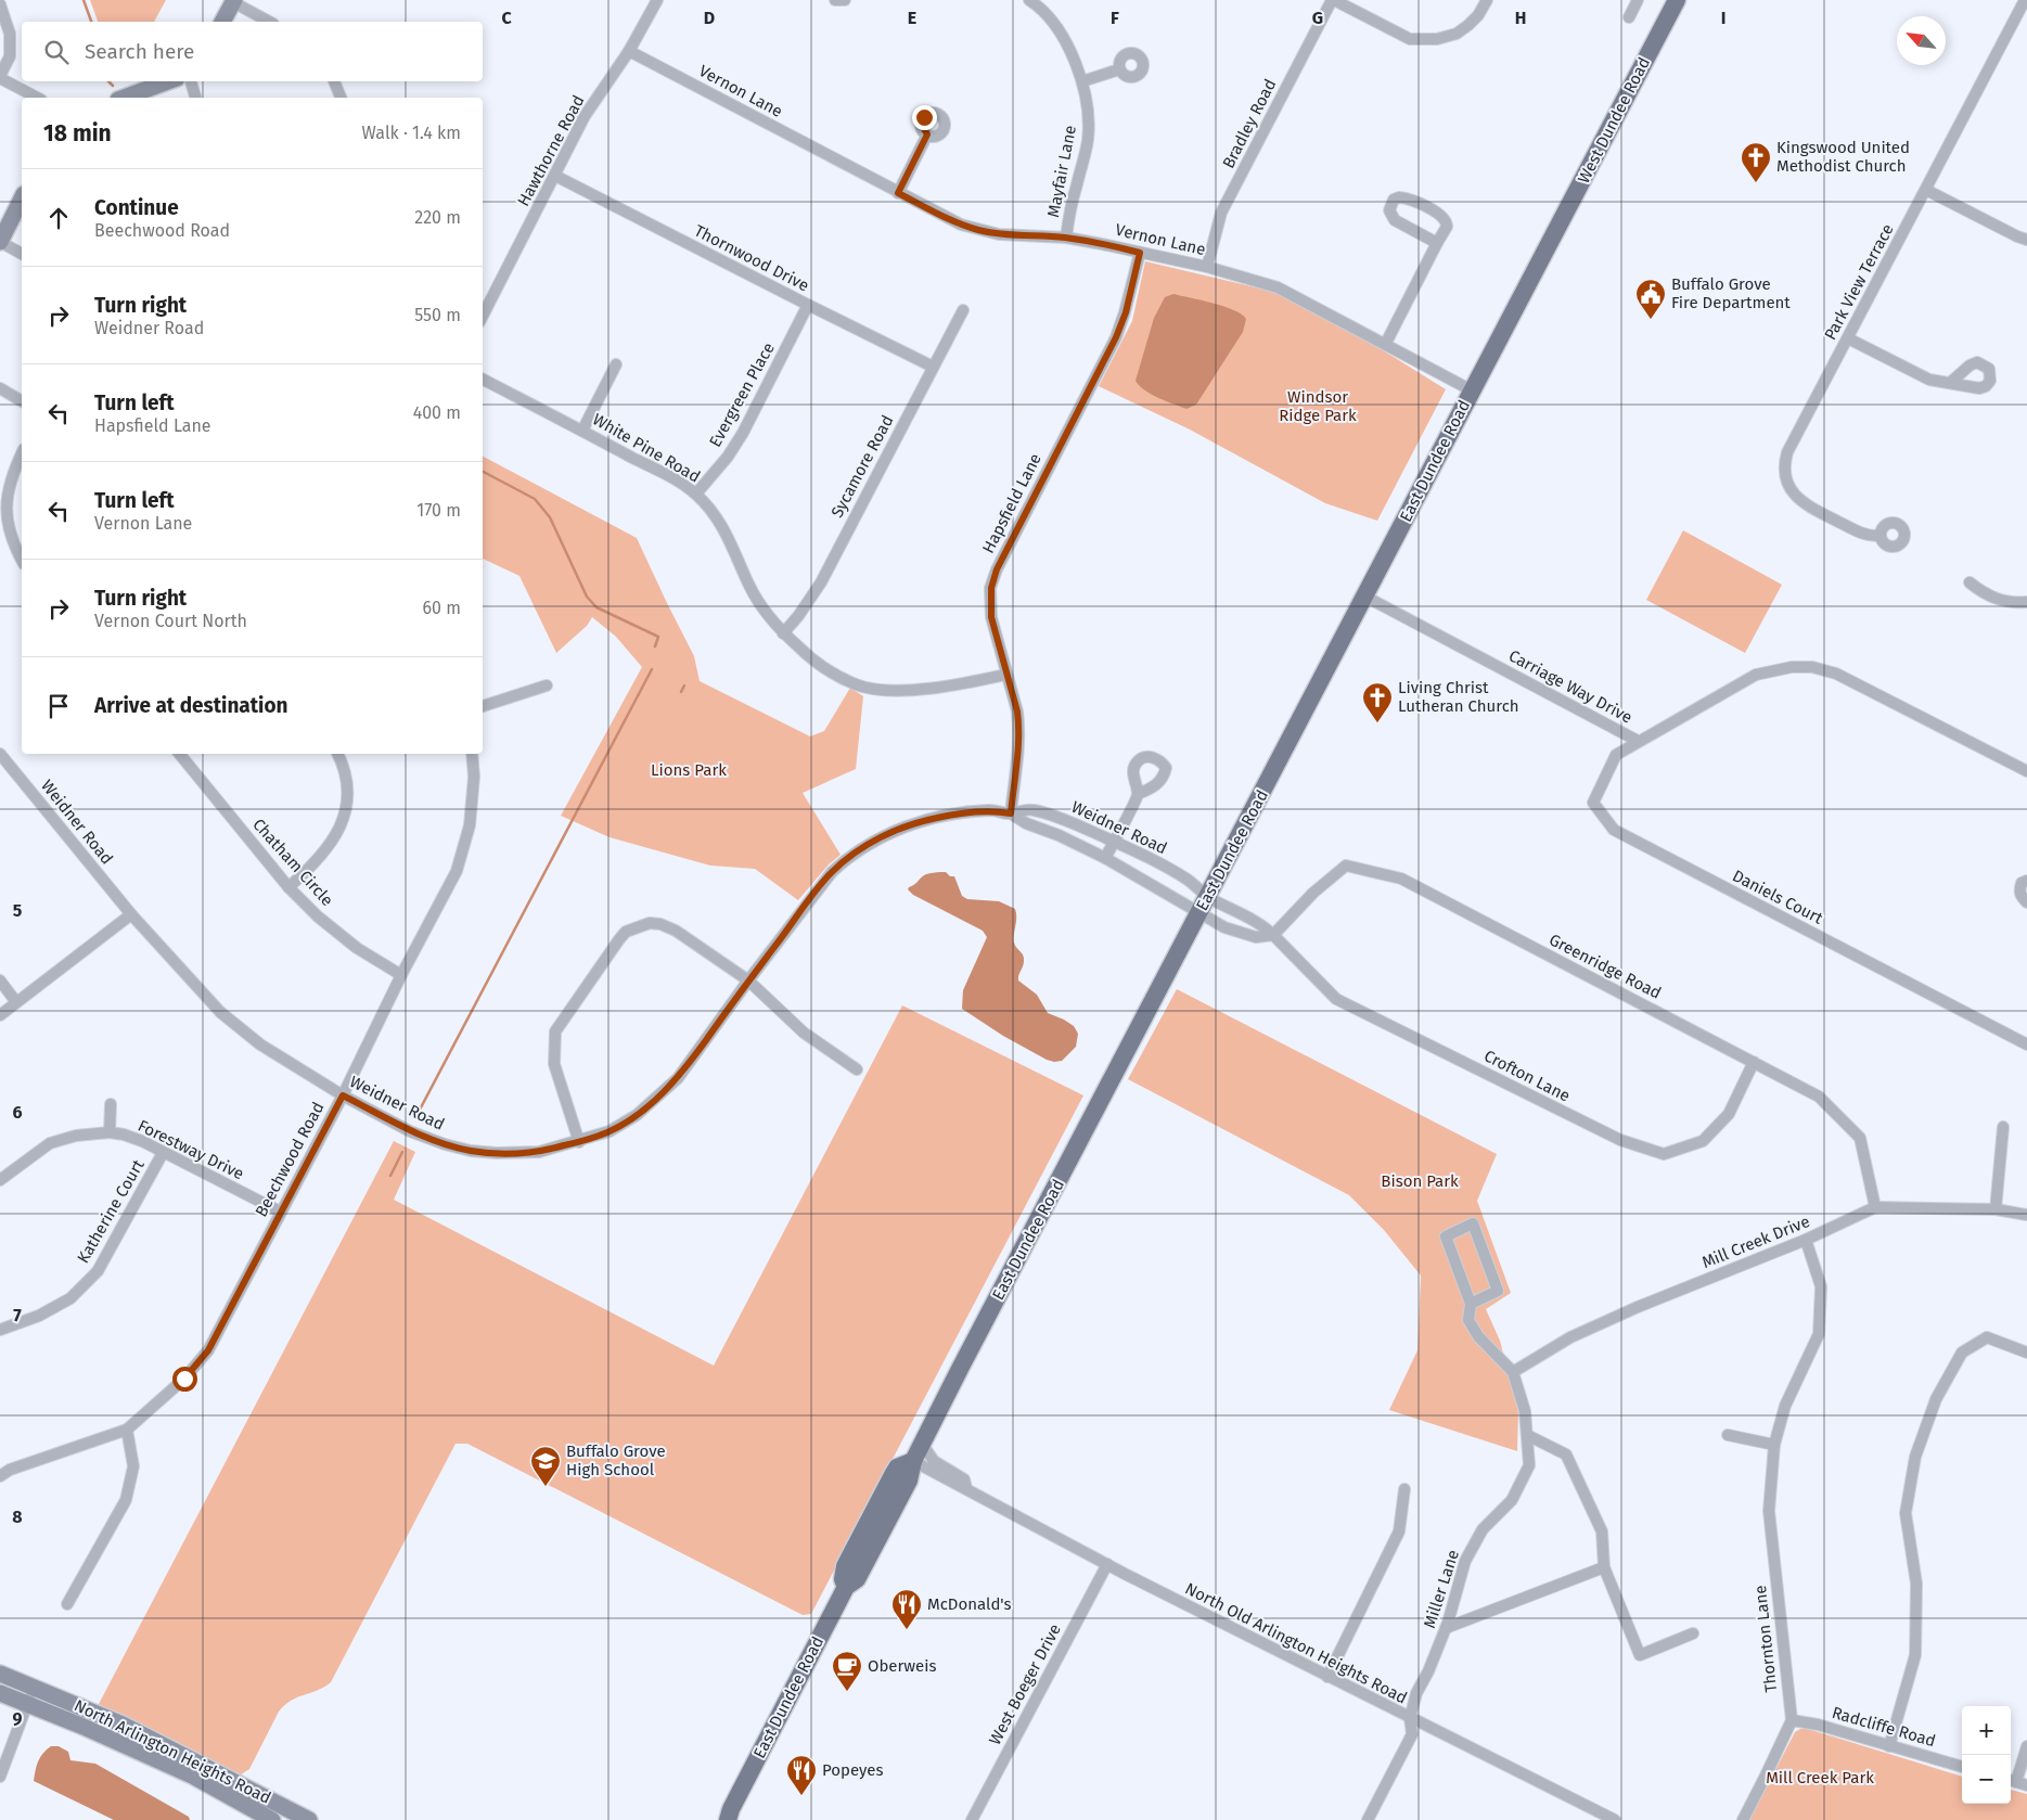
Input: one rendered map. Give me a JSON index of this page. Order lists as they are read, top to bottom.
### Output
{
  "streets": {
    "main road": ["West Dundee Road", "East Dundee Road", "North Arlington Heights Road"],
    "street": [
      "Vernon Lane",
      "Bradley Road",
      "Hawthorne Road",
      "Mayfair Lane",
      "Thornwood Drive",
      "Park View Terrace",
      "Evergreen Place",
      "White Pine Road",
      "Sycamore Road",
      "Hapsfield Lane",
      "Carriage Way Drive",
      "Weidner Road",
      "Chatham Circle",
      "Daniels Court",
      "Greenridge Road",
      "Crofton Lane",
      "Forestway Drive",
      "Beechwood Road",
      "Katherine Court",
      "Mill Creek Drive",
      "Miller Lane",
      "Thornton Lane",
      "North Old Arlington Heights Road",
      "West Boeger Drive",
      "Radcliffe Road"
    ]
  },
  "crossings": [
    ["Vernon Lane", "Bradley Road"],
    ["Vernon Lane", "Hawthorne Road"],
    ["Vernon Lane", "Mayfair Lane"],
    ["Vernon Lane", "East Dundee Road"],
    ["Vernon Lane", "Hapsfield Lane"],
    ["West Dundee Road", "East Dundee Road"],
    ["Hawthorne Road", "Thornwood Drive"],
    ["Thornwood Drive", "Evergreen Place"],
    ["Thornwood Drive", "Sycamore Road"],
    ["Evergreen Place", "White Pine Road"],
    ["White Pine Road", "Sycamore Road"],
    ["White Pine Road", "Hapsfield Lane"],
    ["East Dundee Road", "Carriage Way Drive"],
    ["East Dundee Road", "Weidner Road"],
    ["East Dundee Road", "Crofton Lane"],
    ["East Dundee Road", "North Old Arlington Heights Road"],
    ["Hapsfield Lane", "Weidner Road"],
    ["Carriage Way Drive", "Daniels Court"],
    ["Weidner Road", "Crofton Lane"],
    ["Weidner Road", "Beechwood Road"],
    ["Chatham Circle", "Beechwood Road"],
    ["Greenridge Road", "Crofton Lane"],
    ["Greenridge Road", "Mill Creek Drive"],
    ["Forestway Drive", "Beechwood Road"],
    ["Forestway Drive", "Katherine Court"],
    ["Mill Creek Drive", "Miller Lane"],
    ["Mill Creek Drive", "Thornton Lane"],
    ["Miller Lane", "North Old Arlington Heights Road"],
    ["Thornton Lane", "Radcliffe Road"],
    ["North Old Arlington Heights Road", "West Boeger Drive"]
  ],
  "parks": [
    "Windsor Ridge Park",
    "Lions Park",
    "Bison Park",
    "Mill Creek Park"
  ],
  "places": {
    "church": ["Kingswood United Methodist Church", "Living Christ Lutheran Church"],
    "public building": ["Buffalo Grove Fire Department"],
    "school or university": ["Buffalo Grove High School"],
    "restaurant": ["McDonald's", "Popeyes"],
    "cafe": ["Oberweis"]
  },
  "north": "top left",
  "page": {
    "search": "Search here",
    "heading": ["18 min", "Walk · 1.4 km"],
    "list": [
      ["Continue", "Beechwood Road", "220 m"],
      ["Turn right", "Weidner Road", "550 m"],
      ["Turn left", "Hapsfield Lane", "400 m"],
      ["Turn left", "Vernon Lane", "170 m"],
      ["Turn right", "Vernon Court North", "60 m"],
      "Arrive at destination"
    ],
    "map_buttons": ["+", "−"]
  },
  "grid": {
    "columns": [
      "C",
      "D",
      "E",
      "F",
      "G",
      "H",
      "I"
    ],
    "rows": [
      "5",
      "6",
      "7",
      "8",
      "9"
    ]
  }
}
